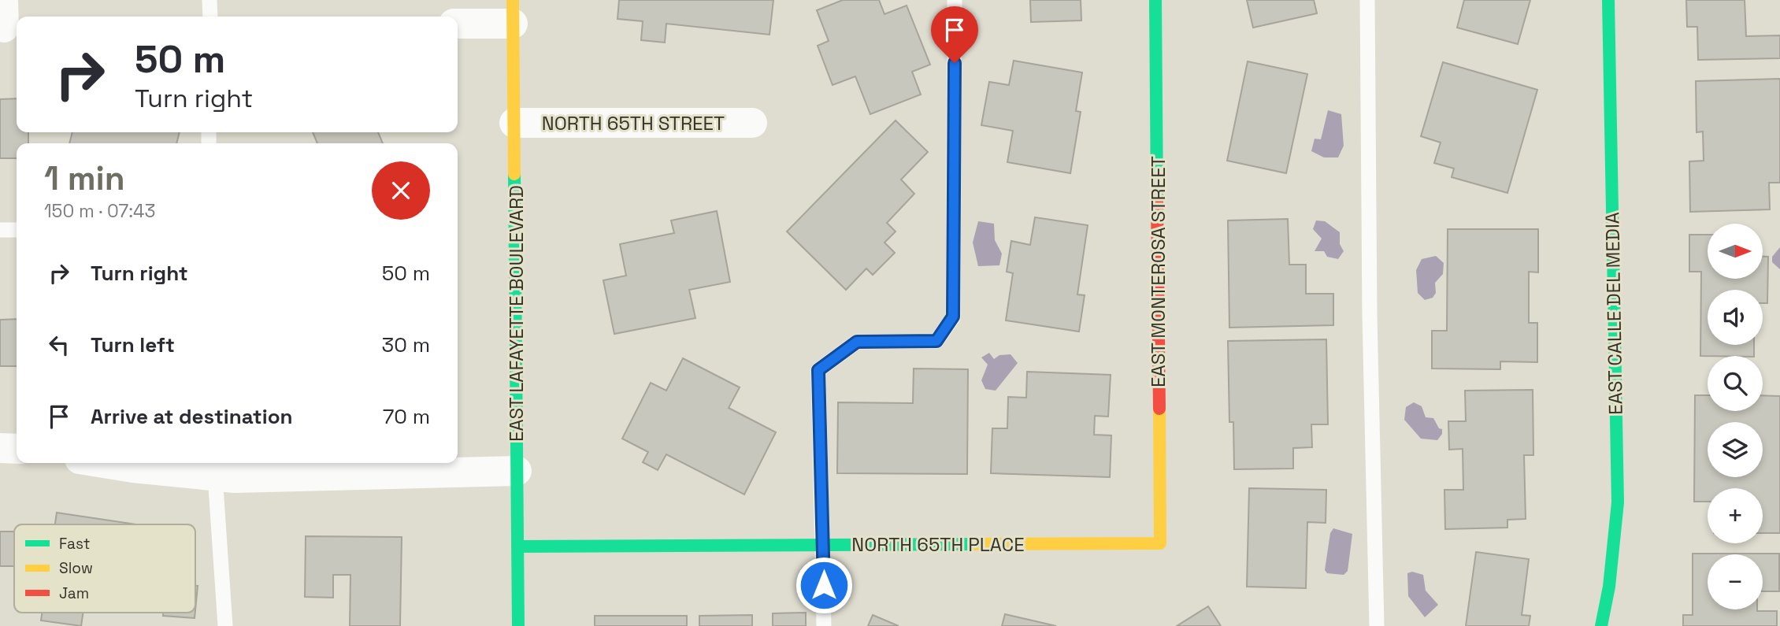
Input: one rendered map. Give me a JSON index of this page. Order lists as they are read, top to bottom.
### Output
{
  "streets": {
    "street": [
      "NORTH 65TH STREET",
      "EAST MONTEROSA STREET",
      "EAST LAFAYETTE BOULEVARD",
      "EAST CALLE DEL MEDIA",
      "NORTH 65TH PLACE"
    ]
  },
  "crossings": [
    ["NORTH 65TH STREET", "EAST LAFAYETTE BOULEVARD"],
    ["EAST MONTEROSA STREET", "NORTH 65TH PLACE"],
    ["EAST LAFAYETTE BOULEVARD", "NORTH 65TH PLACE"]
  ],
  "legend": ["Fast", "Slow", "Jam"],
  "north": "right",
  "page": {
    "turn": ["50 m", "Turn right"],
    "heading": ["1 min", "150 m · 07:43"],
    "map_buttons": ["+", "−"],
    "list": [
      {
        "name": "Turn right",
        "value": "50 m"
      },
      {
        "name": "Turn left",
        "value": "30 m"
      },
      {
        "name": "Arrive at destination",
        "value": "70 m"
      }
    ]
  }
}
